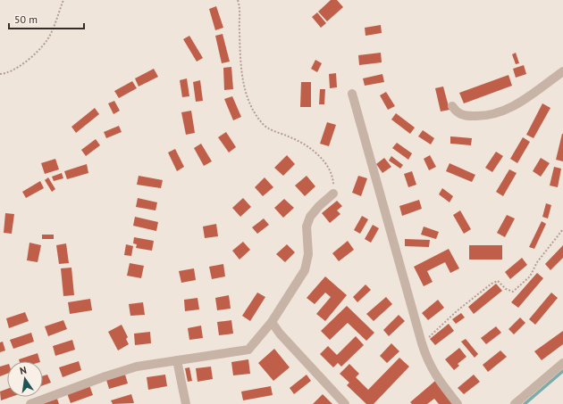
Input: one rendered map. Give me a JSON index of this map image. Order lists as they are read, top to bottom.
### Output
{
  "scale_bar": "50 m",
  "north": "top"
}
